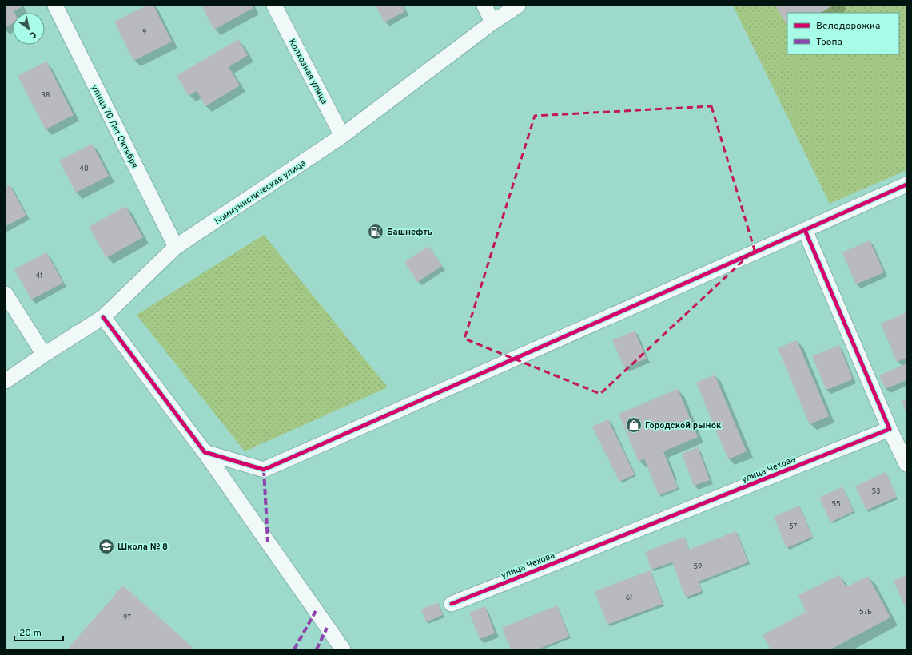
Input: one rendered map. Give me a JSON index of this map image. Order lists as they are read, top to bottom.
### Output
{
  "streets": {
    "street": [
      "Колхозная улица",
      "улица 70 Лет Октября",
      "Коммунистическая улица",
      "улица Чехова"
    ]
  },
  "crossings": [
    ["Колхозная улица", "Коммунистическая улица"],
    ["улица 70 Лет Октября", "Коммунистическая улица"]
  ],
  "places": {
    "fuel station": ["Башнефть"],
    "shop": ["Городской рынок"],
    "school or university": ["Школа № 8"]
  },
  "house_numbers": [
    "19",
    "38",
    "40",
    "41",
    "53",
    "55",
    "57",
    "59",
    "61",
    "57Б",
    "97"
  ],
  "legend": ["Велодорожка", "Тропа"],
  "scale_bar": "20 m",
  "north": "bottom right"
}
